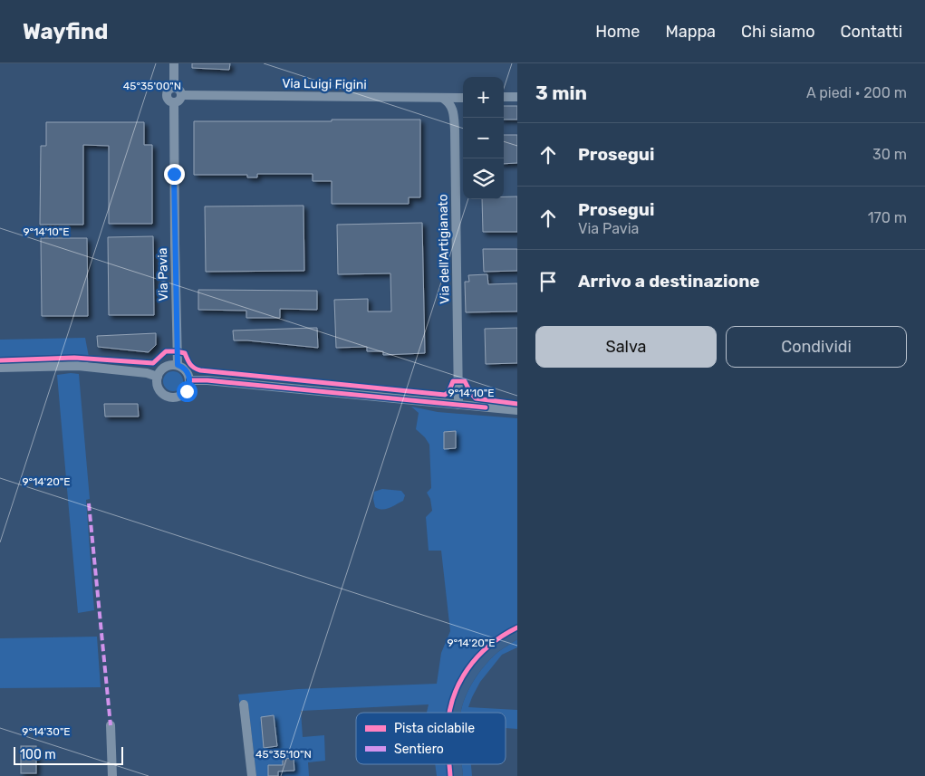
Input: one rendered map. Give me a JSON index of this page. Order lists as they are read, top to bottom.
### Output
{
  "streets": {
    "street": ["Via Luigi Figini", "Via dell'Artigianato", "Via Pavia"]
  },
  "crossings": [
    ["Via Luigi Figini", "Via dell'Artigianato"],
    ["Via Luigi Figini", "Via Pavia"]
  ],
  "legend": ["Pista ciclabile", "Sentiero"],
  "scale_bar": "100 m",
  "page": {
    "header": "Wayfind",
    "nav": [
      "Home",
      "Mappa",
      "Chi siamo",
      "Contatti"
    ],
    "heading": ["3 min", "A piedi · 200 m"],
    "map_buttons": ["+", "−"],
    "list": [
      ["Prosegui", "30 m"],
      ["Prosegui", "Via Pavia", "170 m"],
      "Arrivo a destinazione"
    ],
    "buttons": ["Salva", "Condividi"],
    "scale": "100 m"
  },
  "coordinates": [
    "45°35'00\"N",
    "9°14'10\"E",
    "9°14'20\"E",
    "9°14'30\"E",
    "45°35'10\"N"
  ]
}
